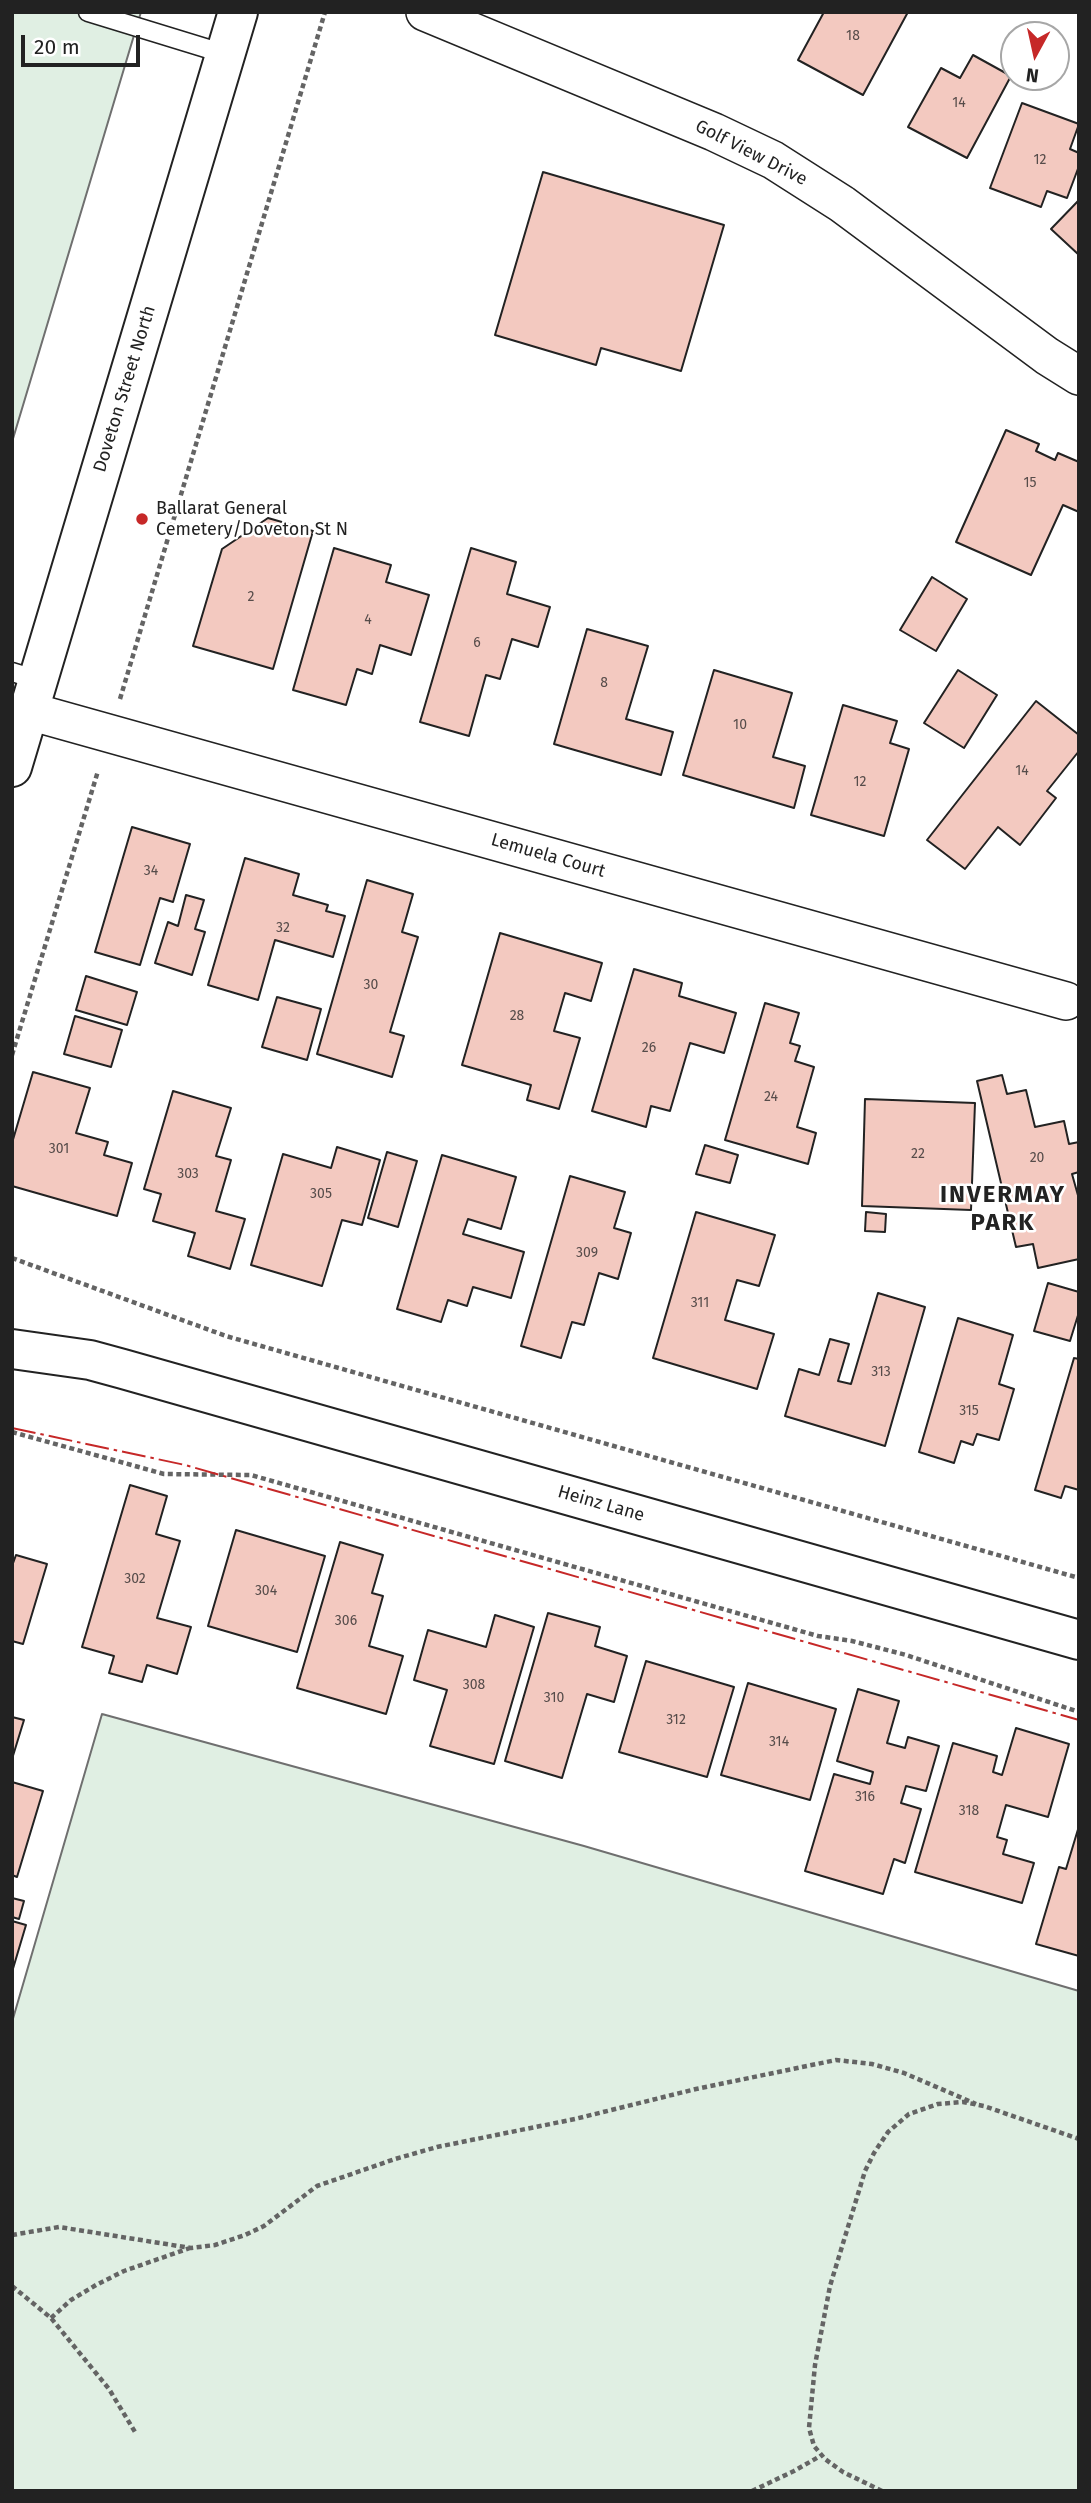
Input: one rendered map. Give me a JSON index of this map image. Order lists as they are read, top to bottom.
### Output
{
  "streets": {
    "street": [
      "Golf View Drive",
      "Doveton Street North",
      "Lemuela Court",
      "Heinz Lane"
    ]
  },
  "crossings": [
    ["Doveton Street North", "Lemuela Court"]
  ],
  "districts": ["INVERMAY PARK"],
  "places": ["Ballarat General Cemetery/Doveton St N"],
  "house_numbers": [
    "18",
    "14",
    "12",
    "15",
    "2",
    "4",
    "6",
    "8",
    "10",
    "14",
    "12",
    "34",
    "32",
    "30",
    "28",
    "26",
    "24",
    "301",
    "22",
    "20",
    "303",
    "305",
    "309",
    "311",
    "313",
    "315",
    "302",
    "304",
    "306",
    "308",
    "310",
    "312",
    "314",
    "316",
    "318"
  ],
  "scale_bar": "20 m",
  "north": "bottom"
}
